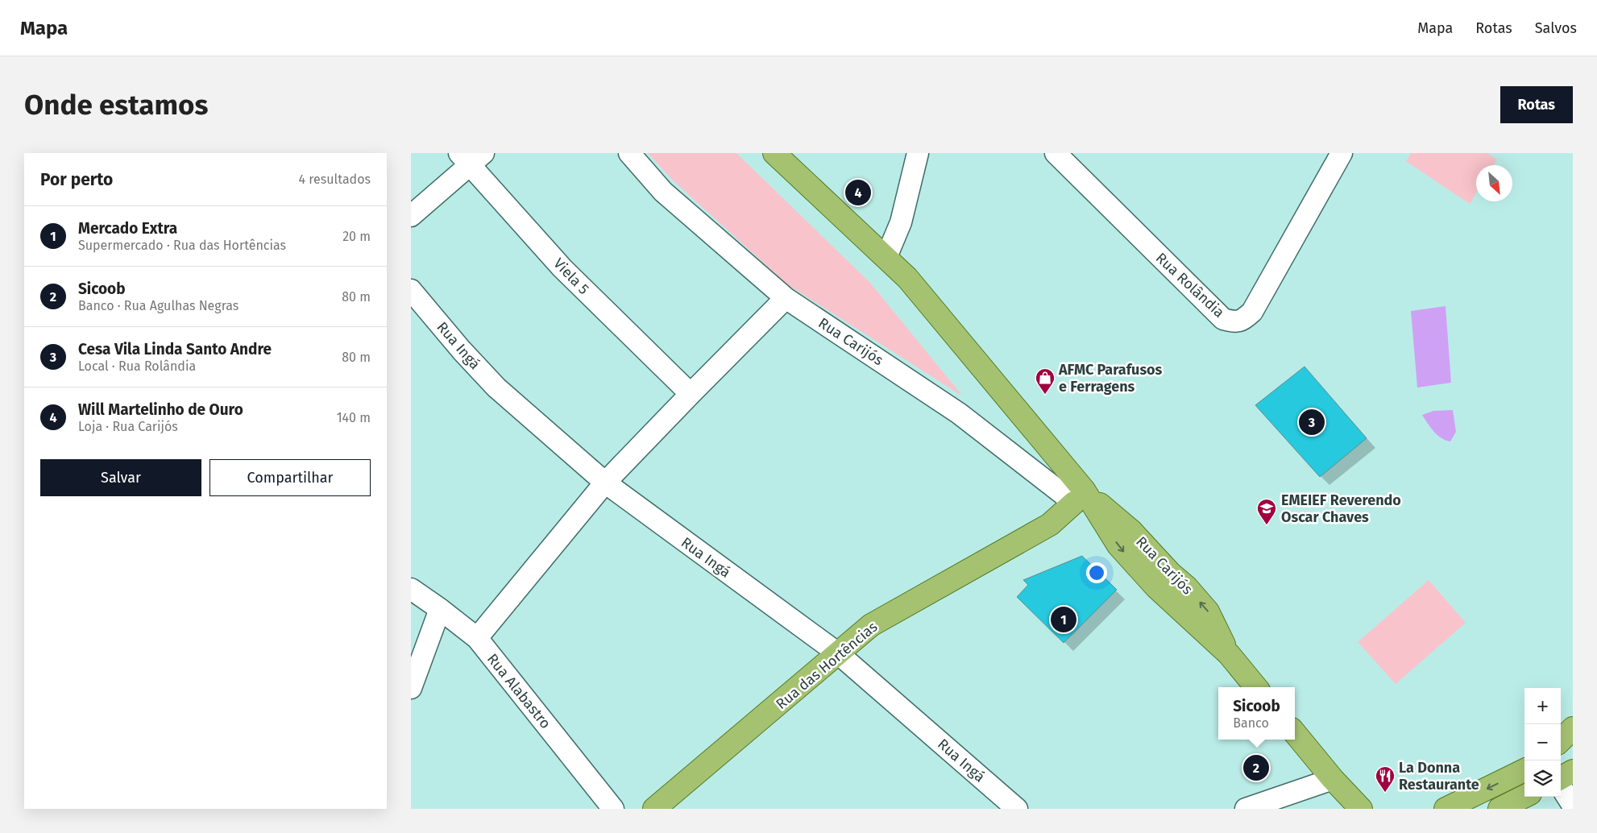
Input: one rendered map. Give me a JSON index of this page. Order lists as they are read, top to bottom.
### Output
{
  "streets": {
    "main road": ["Rua Carijós", "Rua das Hortências"],
    "street": [
      "Viela 5",
      "Rua Rolândia",
      "Rua Ingá",
      "Rua Alabastro"
    ]
  },
  "crossings": [
    ["Rua Carijós", "Rua das Hortências"],
    ["Rua Ingá", "Rua das Hortências"]
  ],
  "places": {
    "shop": ["AFMC Parafusos e Ferragens"],
    "school or university": ["EMEIEF Reverendo Oscar Chaves"],
    "restaurant": ["La Donna Restaurante"]
  },
  "north": "bottom right",
  "page": {
    "header": "Mapa",
    "nav": ["Mapa", "Rotas", "Salvos"],
    "buttons": [
      "Rotas",
      ["Salvar", "Compartilhar"]
    ],
    "title": "Onde estamos",
    "heading": ["Por perto", "4 resultados"],
    "pins": [
      "4",
      "3",
      "1",
      "2"
    ],
    "list": [
      {
        "mark": "1",
        "name": "Mercado Extra",
        "note": "Supermercado · Rua das Hortências",
        "value": "20 m"
      },
      {
        "mark": "2",
        "name": "Sicoob",
        "note": "Banco · Rua Agulhas Negras",
        "value": "80 m"
      },
      {
        "mark": "3",
        "name": "Cesa Vila Linda Santo Andre",
        "note": "Local · Rua Rolândia",
        "value": "80 m"
      },
      {
        "mark": "4",
        "name": "Will Martelinho de Ouro",
        "note": "Loja · Rua Carijós",
        "value": "140 m"
      }
    ],
    "popup": ["Sicoob", "Banco"],
    "map_buttons": ["+", "−"]
  }
}
